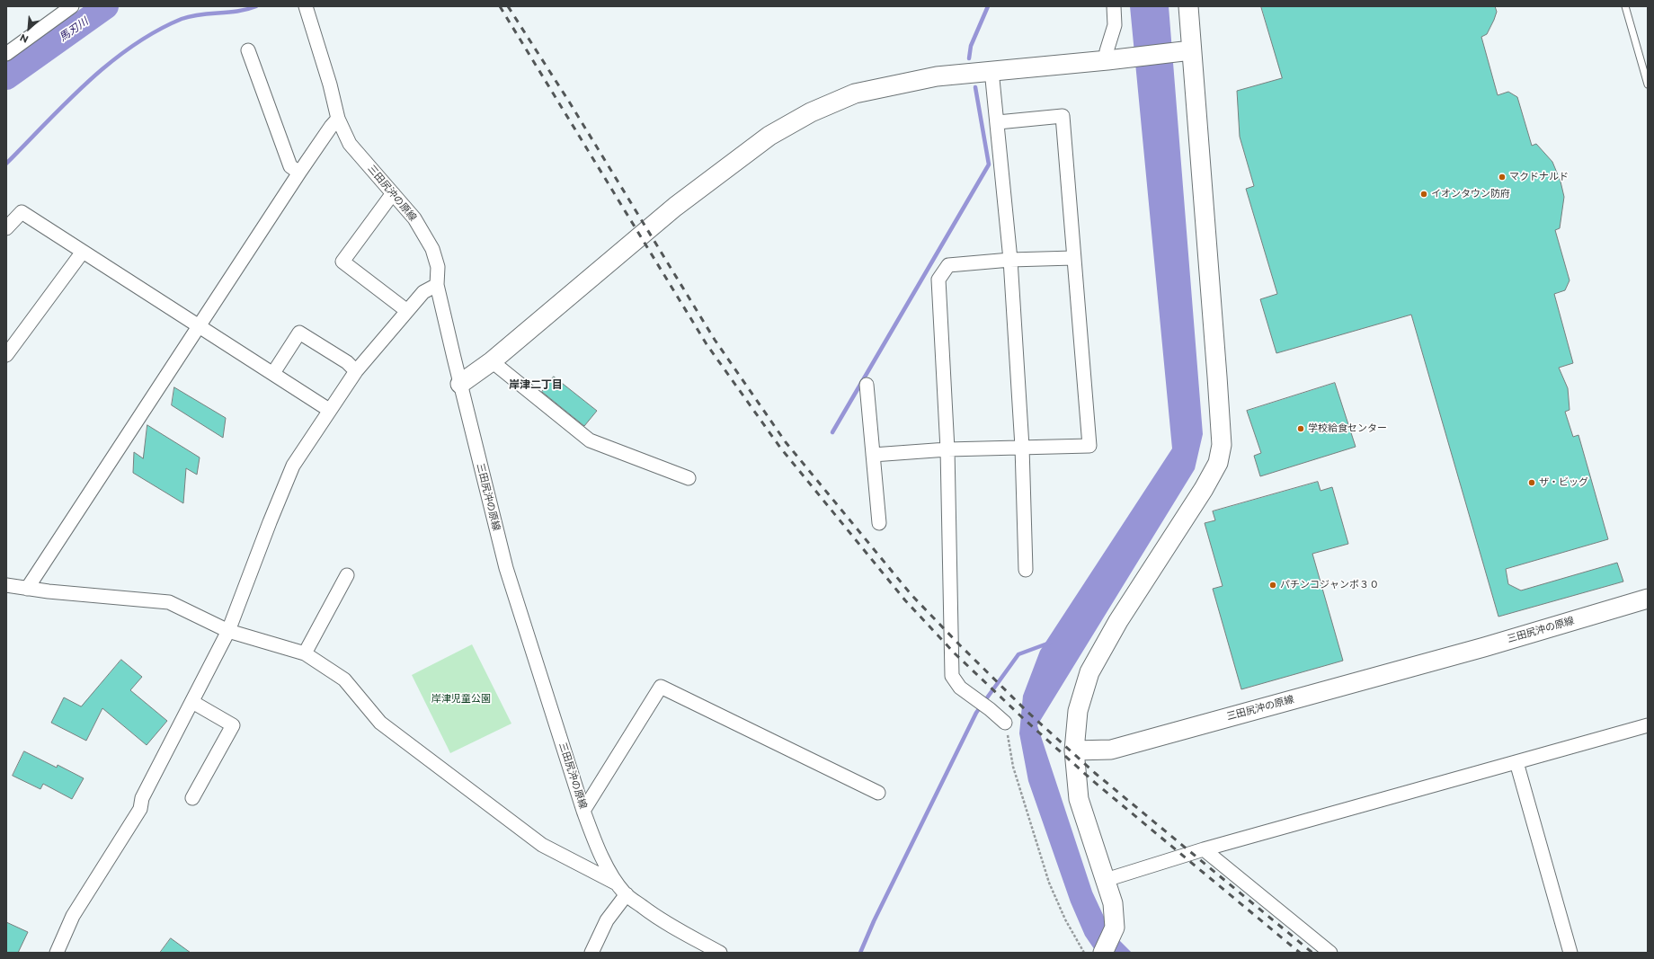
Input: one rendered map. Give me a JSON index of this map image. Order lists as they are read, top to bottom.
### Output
{
  "streets": {
    "street": ["三田尻沖の原線"]
  },
  "districts": ["岸津二丁目"],
  "water": ["馬刃川"],
  "parks": ["岸津児童公園"],
  "places": [
    "マクドナルド",
    "イオンタウン防府",
    "学校給食センター",
    "ザ・ビッグ",
    "パチンコジャンボ３０"
  ],
  "north": "bottom left"
}
